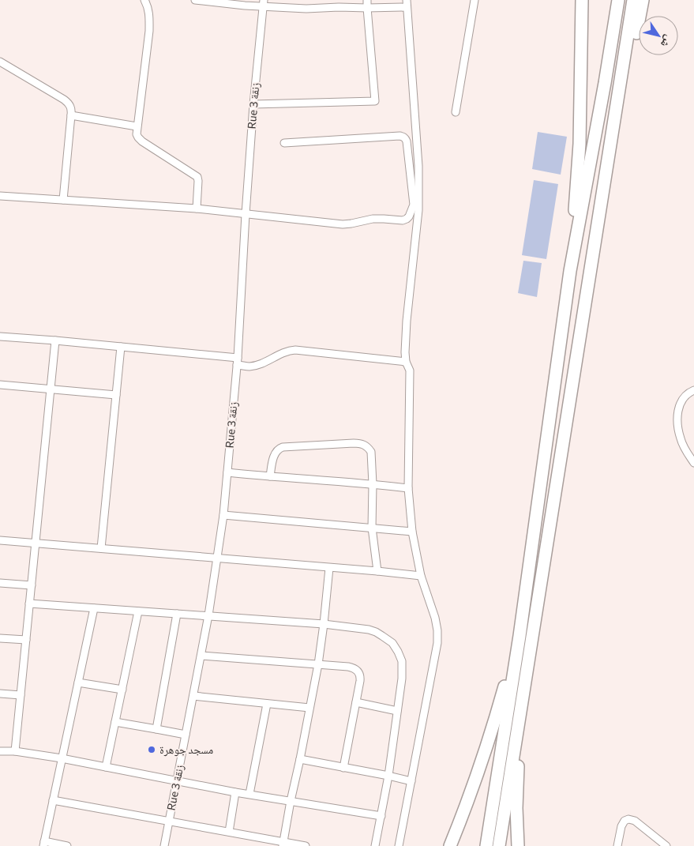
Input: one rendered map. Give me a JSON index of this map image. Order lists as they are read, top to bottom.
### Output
{
  "streets": {
    "street": ["Rue 3 زنقة"]
  },
  "places": ["مسجد جوهرة"],
  "north": "bottom right"
}
